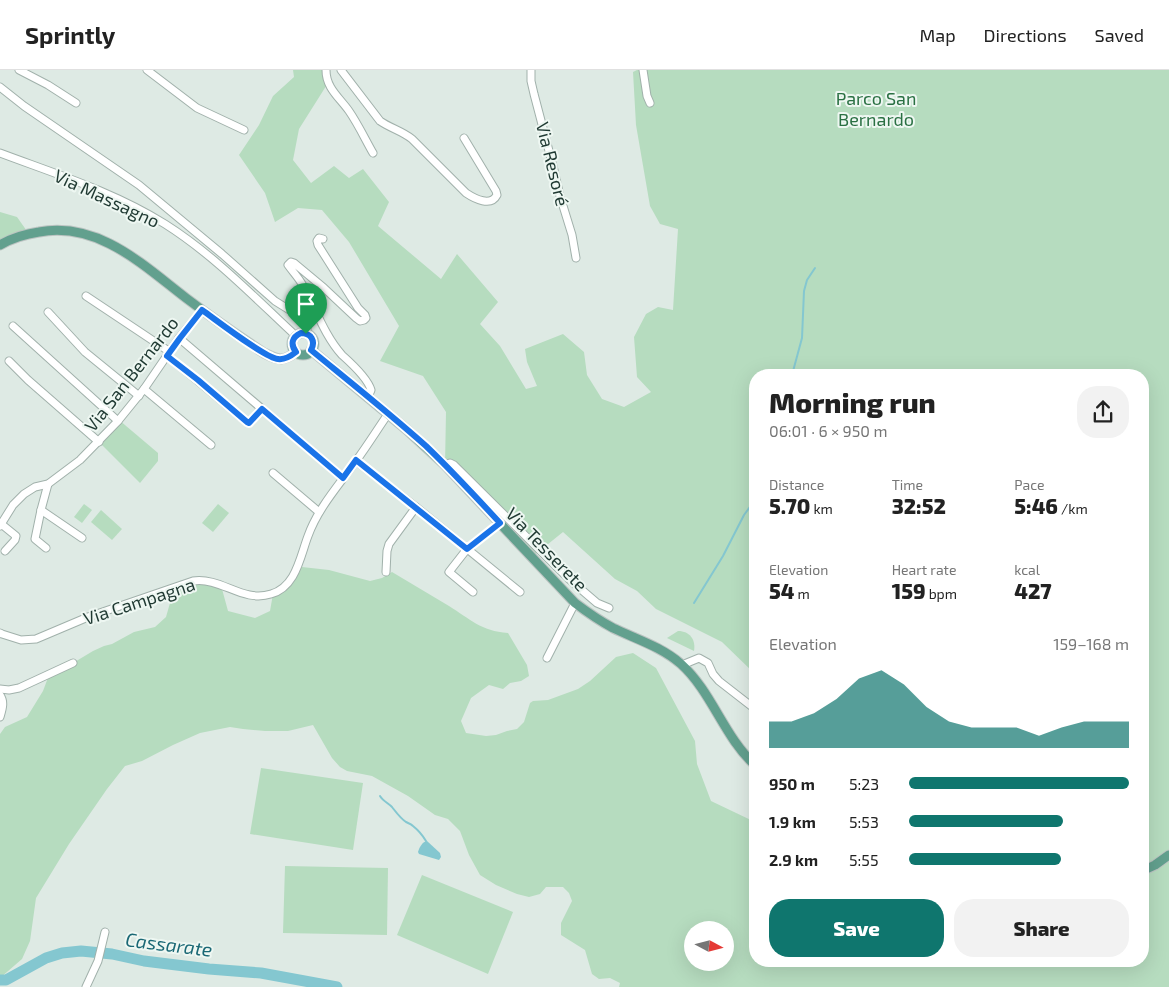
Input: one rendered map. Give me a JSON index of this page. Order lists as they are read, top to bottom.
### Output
{
  "streets": {
    "main road": ["Via San Bernardo", "Via Tesserete"],
    "street": ["Via Resoré", "Via Massagno", "Via Campagna"]
  },
  "crossings": [
    ["Via Massagno", "Via San Bernardo"],
    ["Via Massagno", "Via Tesserete"],
    ["Via San Bernardo", "Via Tesserete"],
    ["Via Tesserete", "Via Campagna"]
  ],
  "water": ["Cassarate"],
  "parks": ["Parco San Bernardo"],
  "north": "right",
  "page": {
    "header": "Sprintly",
    "nav": ["Map", "Directions", "Saved"],
    "heading": ["Morning run", "06:01 · 6 × 950 m"],
    "stats": [
      ["Distance", "5.70 km"],
      ["Time", "32:52"],
      ["Pace", "5:46 /km"],
      ["Elevation", "54 m"],
      ["Heart rate", "159 bpm"],
      ["kcal", "427"]
    ],
    "chart": ["Elevation", "159–168 m"],
    "list": [
      {
        "name": "950 m",
        "note": "5:23"
      },
      {
        "name": "1.9 km",
        "note": "5:53"
      },
      {
        "name": "2.9 km",
        "note": "5:55"
      }
    ],
    "buttons": ["Save", "Share"]
  }
}
